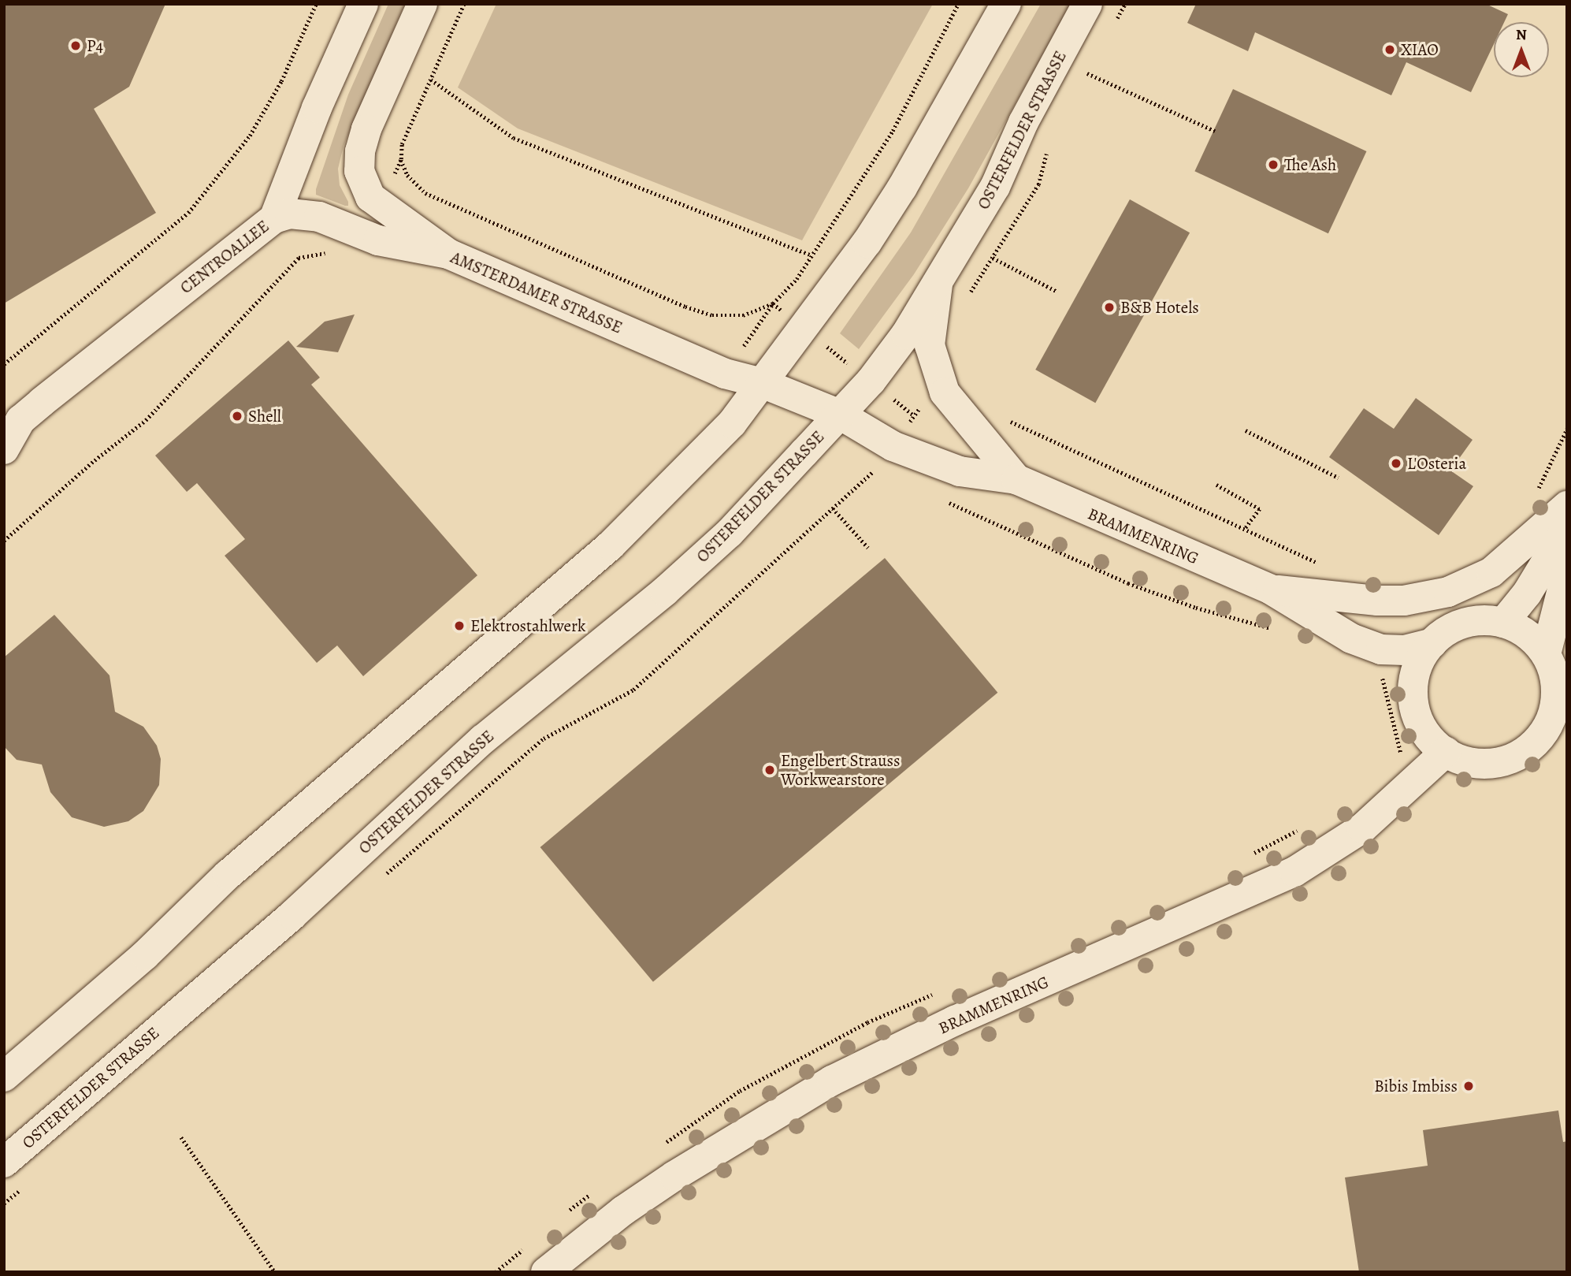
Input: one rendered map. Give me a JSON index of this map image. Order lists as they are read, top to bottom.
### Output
{
  "streets": {
    "street": [
      "OSTERFELDER STRASSE",
      "CENTROALLEE",
      "AMSTERDAMER STRASSE",
      "BRAMMENRING"
    ]
  },
  "crossings": [
    ["OSTERFELDER STRASSE", "AMSTERDAMER STRASSE"],
    ["OSTERFELDER STRASSE", "BRAMMENRING"],
    ["CENTROALLEE", "AMSTERDAMER STRASSE"]
  ],
  "places": [
    "P4",
    "XIAO",
    "The Ash",
    "B&B Hotels",
    "Shell",
    "L'Osteria",
    "Elektrostahlwerk",
    "Engelbert Strauss Workwearstore",
    "Bibis Imbiss"
  ],
  "north": "top"
}
